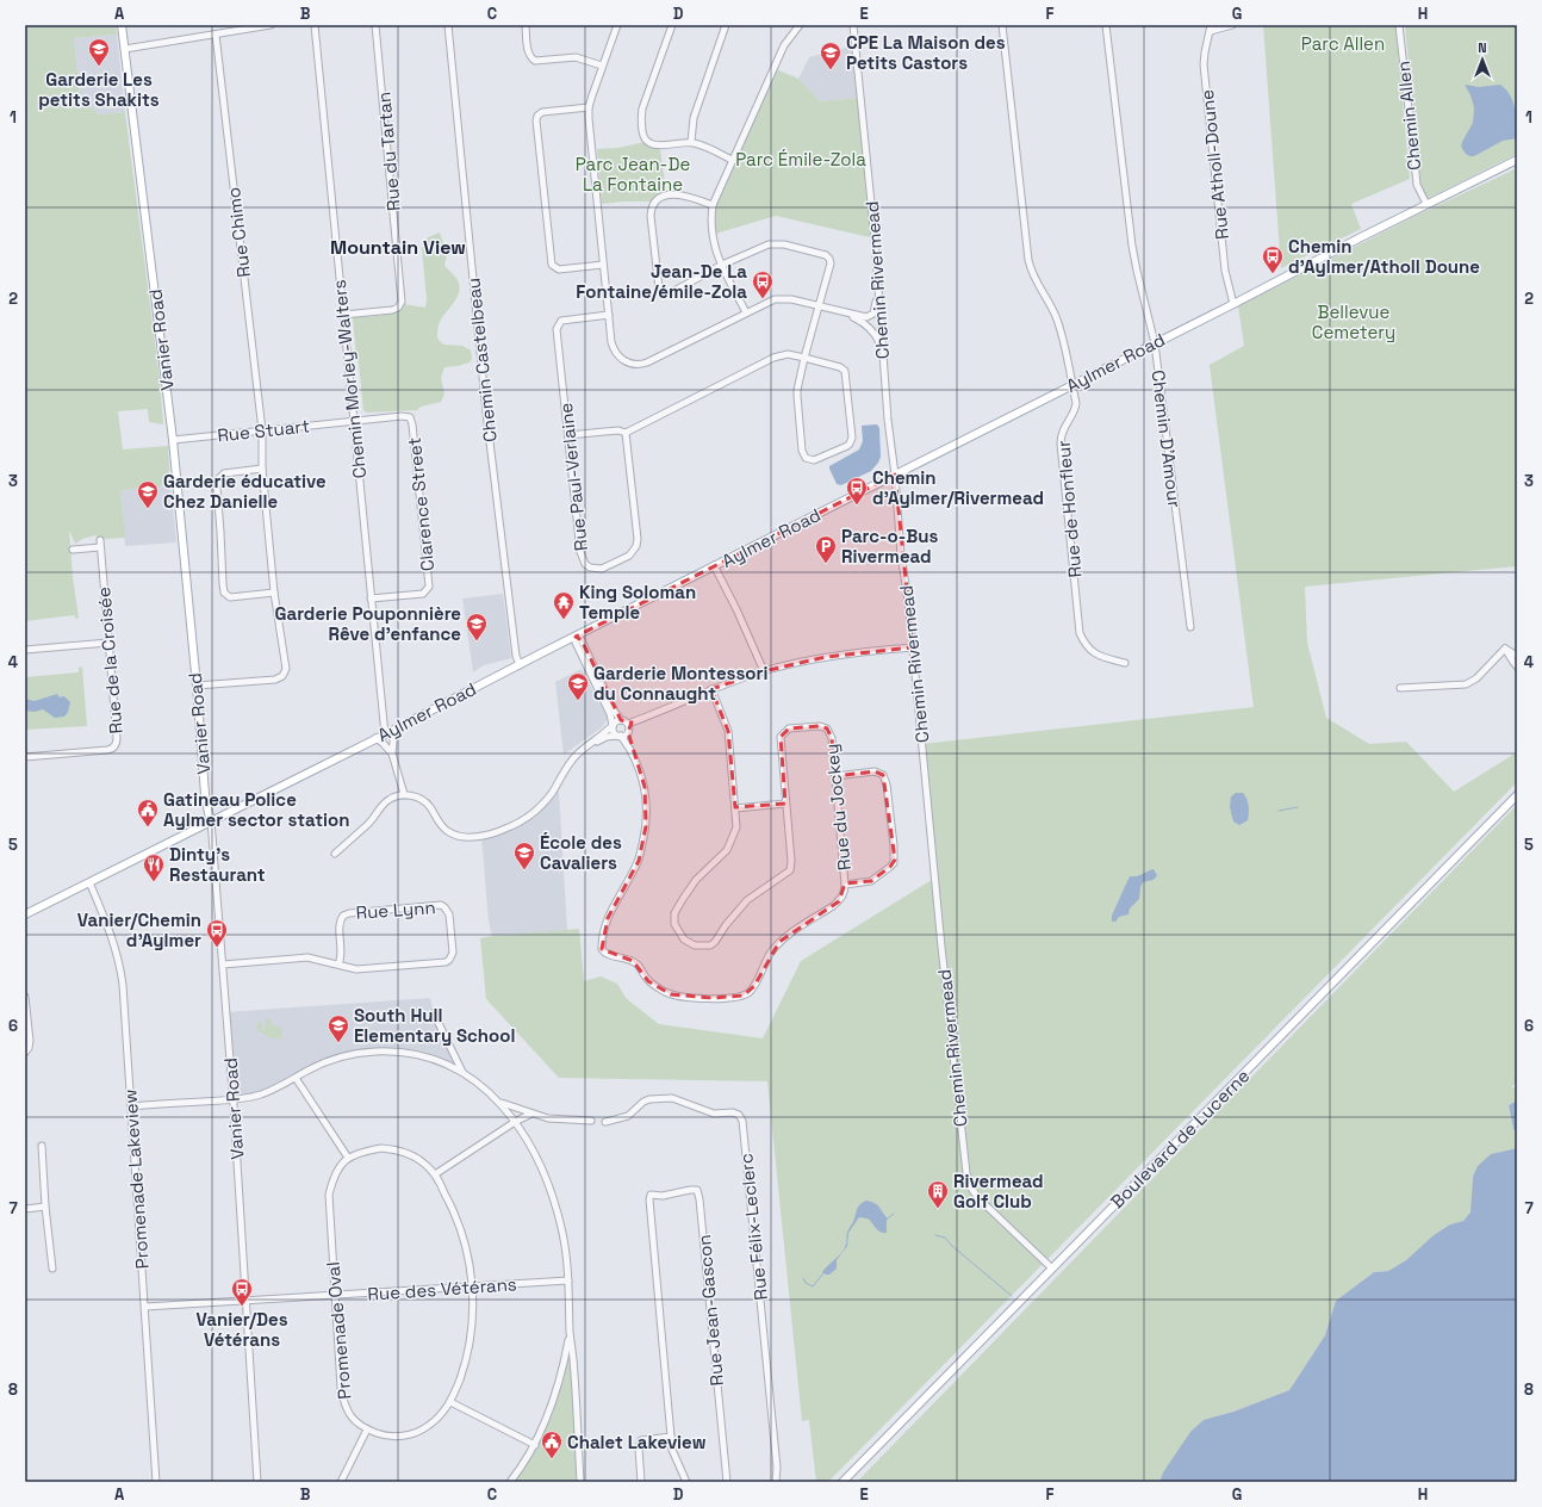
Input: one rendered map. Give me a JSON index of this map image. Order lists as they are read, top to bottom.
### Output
{
  "streets": {
    "main road": ["Vanier Road", "Aylmer Road", "Boulevard de Lucerne"],
    "street": [
      "Chemin Allen",
      "Rue du Tartan",
      "Rue Atholl-Doune",
      "Rue Chimo",
      "Chemin Rivermead",
      "Chemin Castelbeau",
      "Chemin Morley-Walters",
      "Rue Stuart",
      "Chemin D'Amour",
      "Rue Paul-Verlaine",
      "Clarence Street",
      "Rue de Honfleur",
      "Rue de la Croisée",
      "Rue du Jockey",
      "Rue Lynn",
      "Promenade Lakeview",
      "Rue Félix-Leclerc",
      "Rue des Vétérans",
      "Rue Jean-Gascon",
      "Promenade Oval"
    ]
  },
  "crossings": [
    ["Chemin Allen", "Aylmer Road"],
    ["Rue du Tartan", "Chemin Morley-Walters"],
    ["Rue Atholl-Doune", "Aylmer Road"],
    ["Rue Chimo", "Vanier Road"],
    ["Rue Chimo", "Rue Stuart"],
    ["Chemin Rivermead", "Aylmer Road"],
    ["Chemin Rivermead", "Boulevard de Lucerne"],
    ["Vanier Road", "Aylmer Road"],
    ["Vanier Road", "Rue Stuart"],
    ["Vanier Road", "Rue Lynn"],
    ["Vanier Road", "Rue des Vétérans"],
    ["Chemin Castelbeau", "Aylmer Road"],
    ["Aylmer Road", "Chemin Morley-Walters"],
    ["Aylmer Road", "Chemin D'Amour"],
    ["Aylmer Road", "Rue de Honfleur"],
    ["Aylmer Road", "Promenade Lakeview"],
    ["Chemin Morley-Walters", "Rue Stuart"],
    ["Chemin Morley-Walters", "Clarence Street"],
    ["Rue Stuart", "Clarence Street"],
    ["Promenade Lakeview", "Rue des Vétérans"],
    ["Rue des Vétérans", "Promenade Oval"]
  ],
  "districts": ["Mountain View"],
  "parks": [
    "Parc Allen",
    "Parc Émile-Zola",
    "Parc Jean-De La Fontaine",
    "Bellevue Cemetery"
  ],
  "places": {
    "school or university": [
      "Garderie Les petits Shakits",
      "CPE La Maison des Petits Castors",
      "Garderie éducative Chez Danielle",
      "Garderie Pouponnière Rêve d'enfance",
      "Garderie Montessori du Connaught",
      "École des Cavaliers",
      "South Hull Elementary School"
    ],
    "bus stop": [
      "Chemin d'Aylmer/Atholl Doune",
      "Jean-De La Fontaine/émile-Zola",
      "Chemin d'Aylmer/Rivermead",
      "Vanier/Chemin d'Aylmer",
      "Vanier/Des Vétérans"
    ],
    "parking": ["Parc-o-Bus Rivermead"],
    "temple": ["King Soloman Temple"],
    "public building": ["Gatineau Police Aylmer sector station", "Chalet Lakeview"],
    "restaurant": ["Dinty's Restaurant"],
    "building": ["Rivermead Golf Club"]
  },
  "north": "top",
  "grid": {
    "columns": [
      "A",
      "B",
      "C",
      "D",
      "E",
      "F",
      "G",
      "H"
    ],
    "rows": [
      "1",
      "2",
      "3",
      "4",
      "5",
      "6",
      "7",
      "8"
    ]
  }
}
